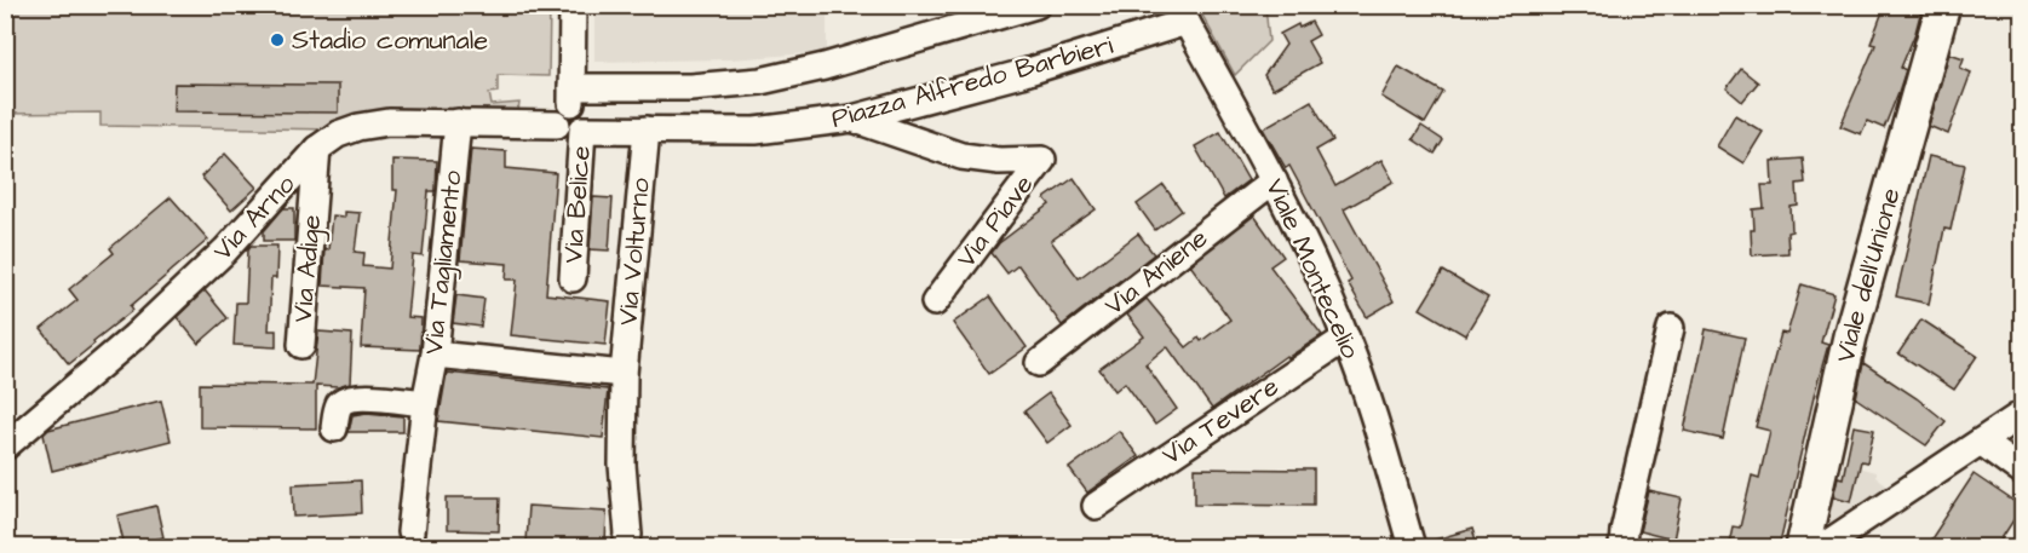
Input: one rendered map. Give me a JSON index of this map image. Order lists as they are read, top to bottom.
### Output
{
  "streets": {
    "main road": ["Viale dell'Unione"],
    "street": [
      "Piazza Alfredo Barbieri",
      "Via Belice",
      "Via Arno",
      "Via Piave",
      "Via Volturno",
      "Via Tagliamento",
      "Via Adige",
      "Viale Montecelio",
      "Via Aniene",
      "Via Tevere"
    ]
  },
  "crossings": [
    ["Piazza Alfredo Barbieri", "Via Belice"],
    ["Piazza Alfredo Barbieri", "Via Arno"],
    ["Piazza Alfredo Barbieri", "Via Piave"],
    ["Piazza Alfredo Barbieri", "Via Volturno"],
    ["Piazza Alfredo Barbieri", "Viale Montecelio"],
    ["Via Arno", "Via Tagliamento"],
    ["Via Arno", "Via Adige"],
    ["Viale Montecelio", "Via Aniene"],
    ["Viale Montecelio", "Via Tevere"]
  ],
  "places": ["Stadio comunale"]
}
